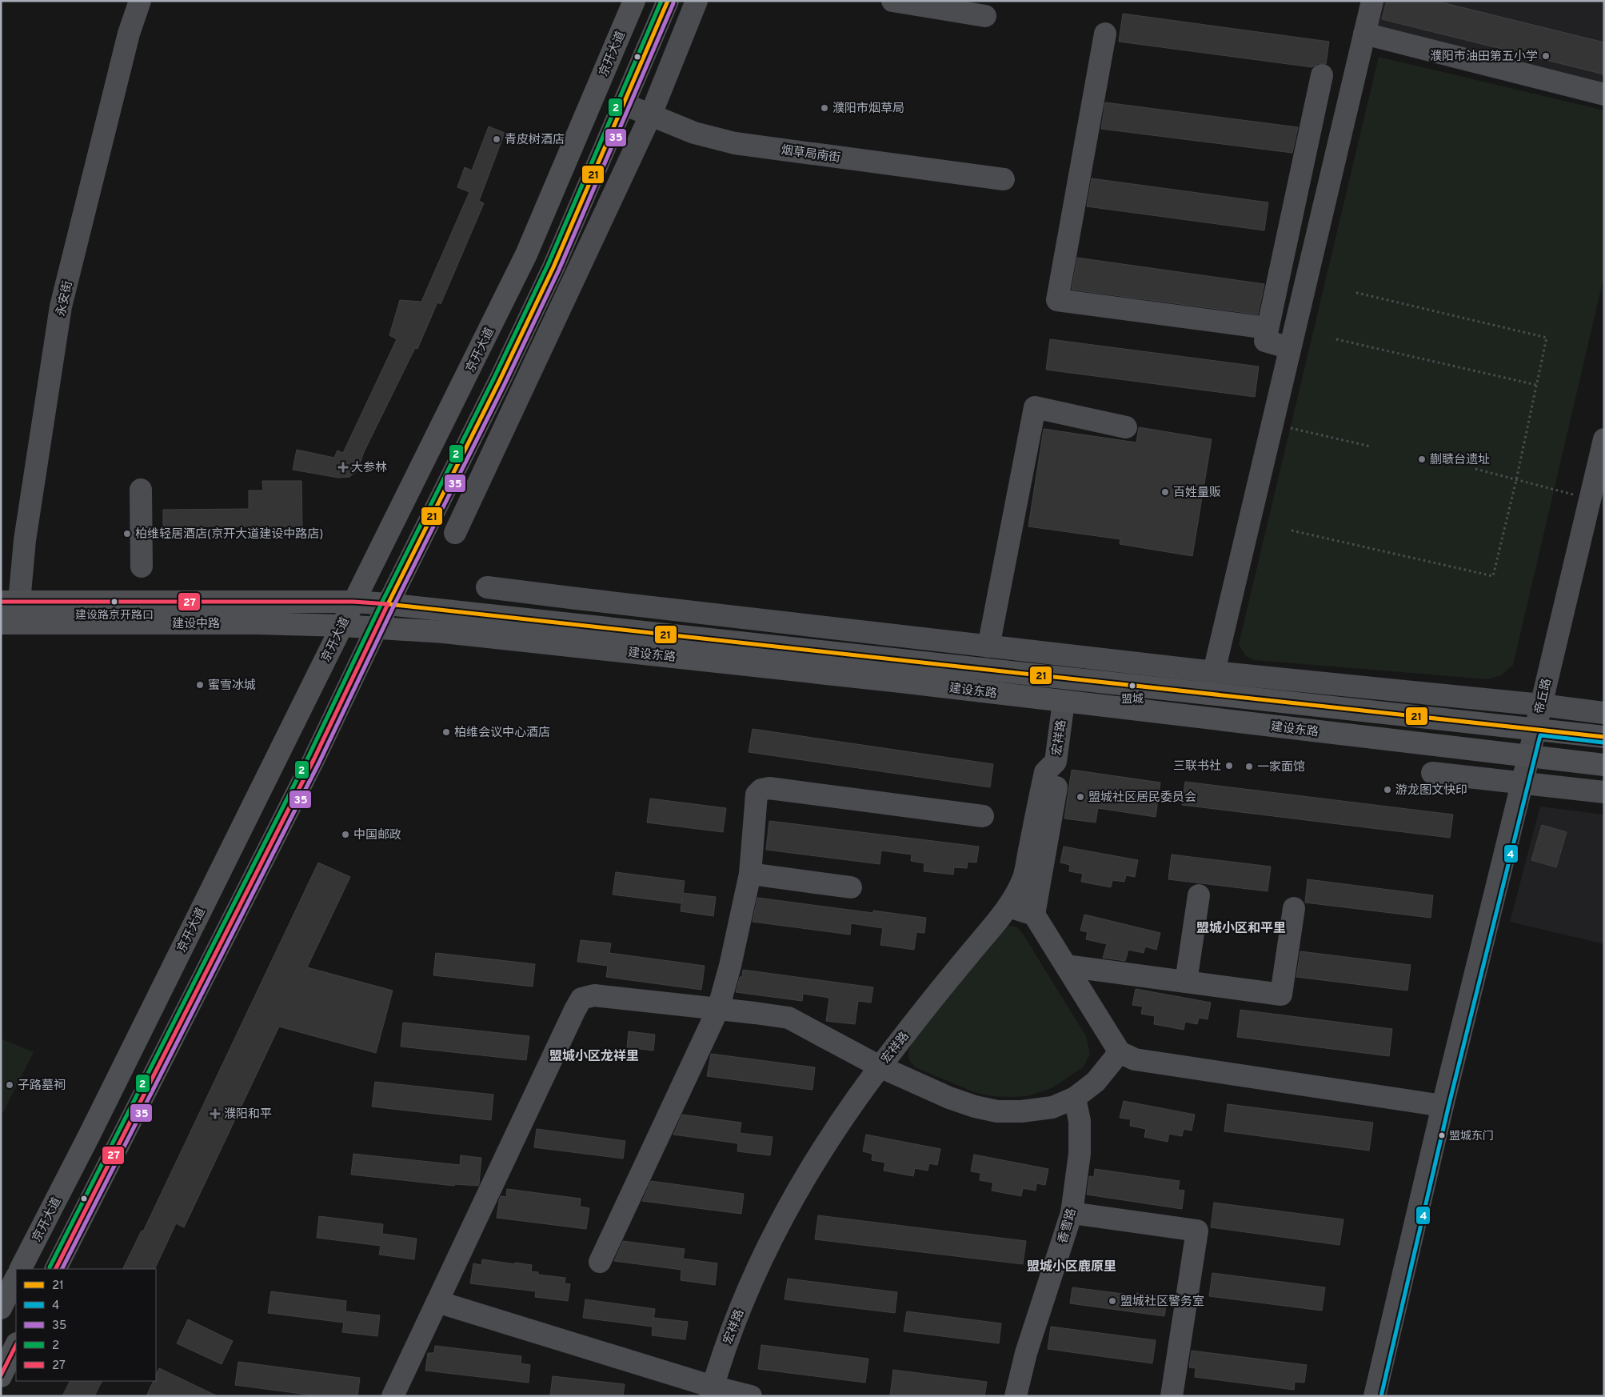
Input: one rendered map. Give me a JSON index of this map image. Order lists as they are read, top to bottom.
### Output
{
  "streets": {
    "main road": ["京开大道", "建设中路", "建设东路"],
    "street": [
      "烟草局南街",
      "永安街",
      "帝丘路",
      "宏祥路",
      "香雪路"
    ]
  },
  "crossings": [
    ["京开大道", "建设中路"],
    ["京开大道", "建设东路"],
    ["永安街", "建设中路"],
    ["建设中路", "建设东路"],
    ["建设东路", "帝丘路"],
    ["建设东路", "宏祥路"]
  ],
  "districts": ["盟城小区和平里", "盟城小区龙祥里", "盟城小区鹿原里"],
  "places": {
    "other": [
      "濮阳市油田第五小学",
      "濮阳市烟草局",
      "青皮树酒店",
      "蒯聩台遗址",
      "百姓量贩",
      "柏维轻居酒店(京开大道建设中路店)",
      "建设路京开路口",
      "蜜雪冰城",
      "盟城",
      "柏维会议中心酒店",
      "三联书社",
      "一家面馆",
      "游龙图文快印",
      "盟城社区居民委员会",
      "中国邮政",
      "子路墓祠",
      "盟城东门",
      "盟城社区警务室"
    ],
    "health": ["大参林", "濮阳和平"]
  },
  "lines": [
    "transit line 21",
    "transit line 2",
    "transit line 35",
    "transit line 27",
    "transit line 4"
  ],
  "legend": [
    "21",
    "4",
    "35",
    "2",
    "27"
  ]
}
